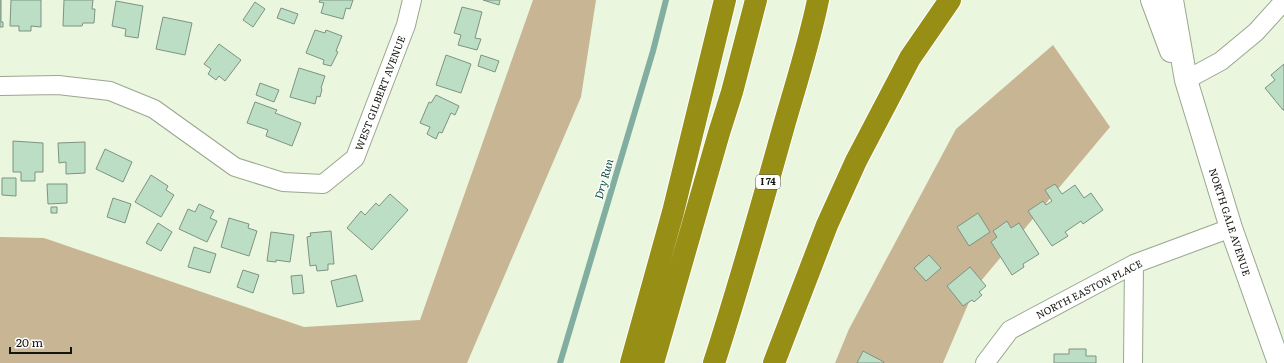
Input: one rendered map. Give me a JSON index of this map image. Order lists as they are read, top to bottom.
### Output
{
  "streets": {
    "highway": ["I 74"],
    "main road": ["NORTH GALE AVENUE"],
    "street": ["WEST GILBERT AVENUE", "NORTH EASTON PLACE"]
  },
  "crossings": [
    ["NORTH GALE AVENUE", "NORTH EASTON PLACE"]
  ],
  "water": ["Dry Run"],
  "scale_bar": "20 m"
}
